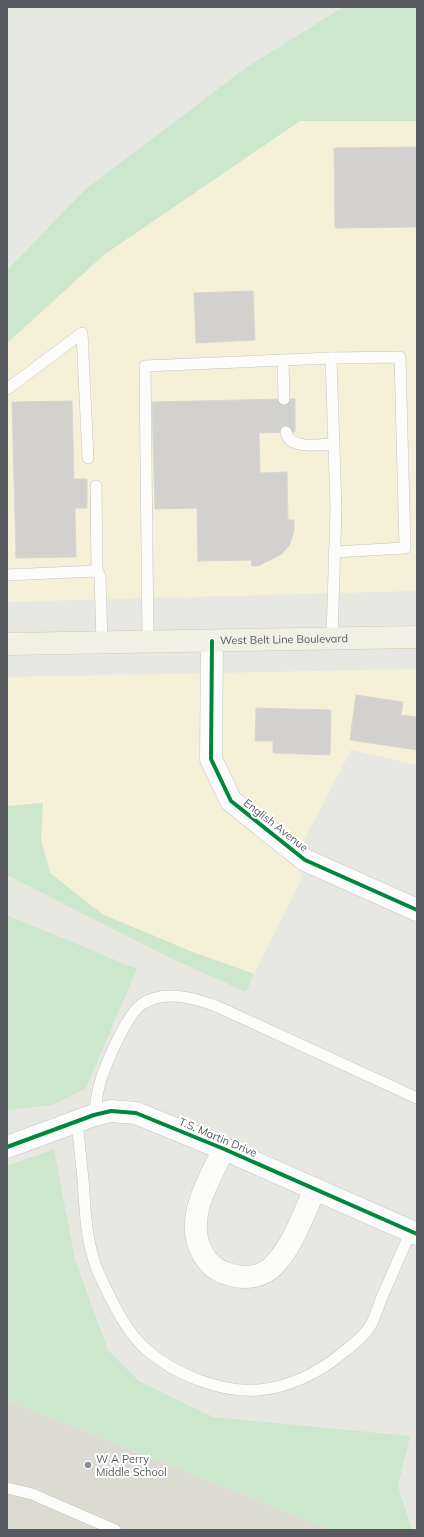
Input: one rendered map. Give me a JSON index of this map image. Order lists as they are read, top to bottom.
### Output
{
  "streets": {
    "main road": ["West Belt Line Boulevard"],
    "street": ["English Avenue", "T.S. Martin Drive"]
  },
  "crossings": [
    ["West Belt Line Boulevard", "English Avenue"]
  ],
  "places": ["W A Perry Middle School"]
}
